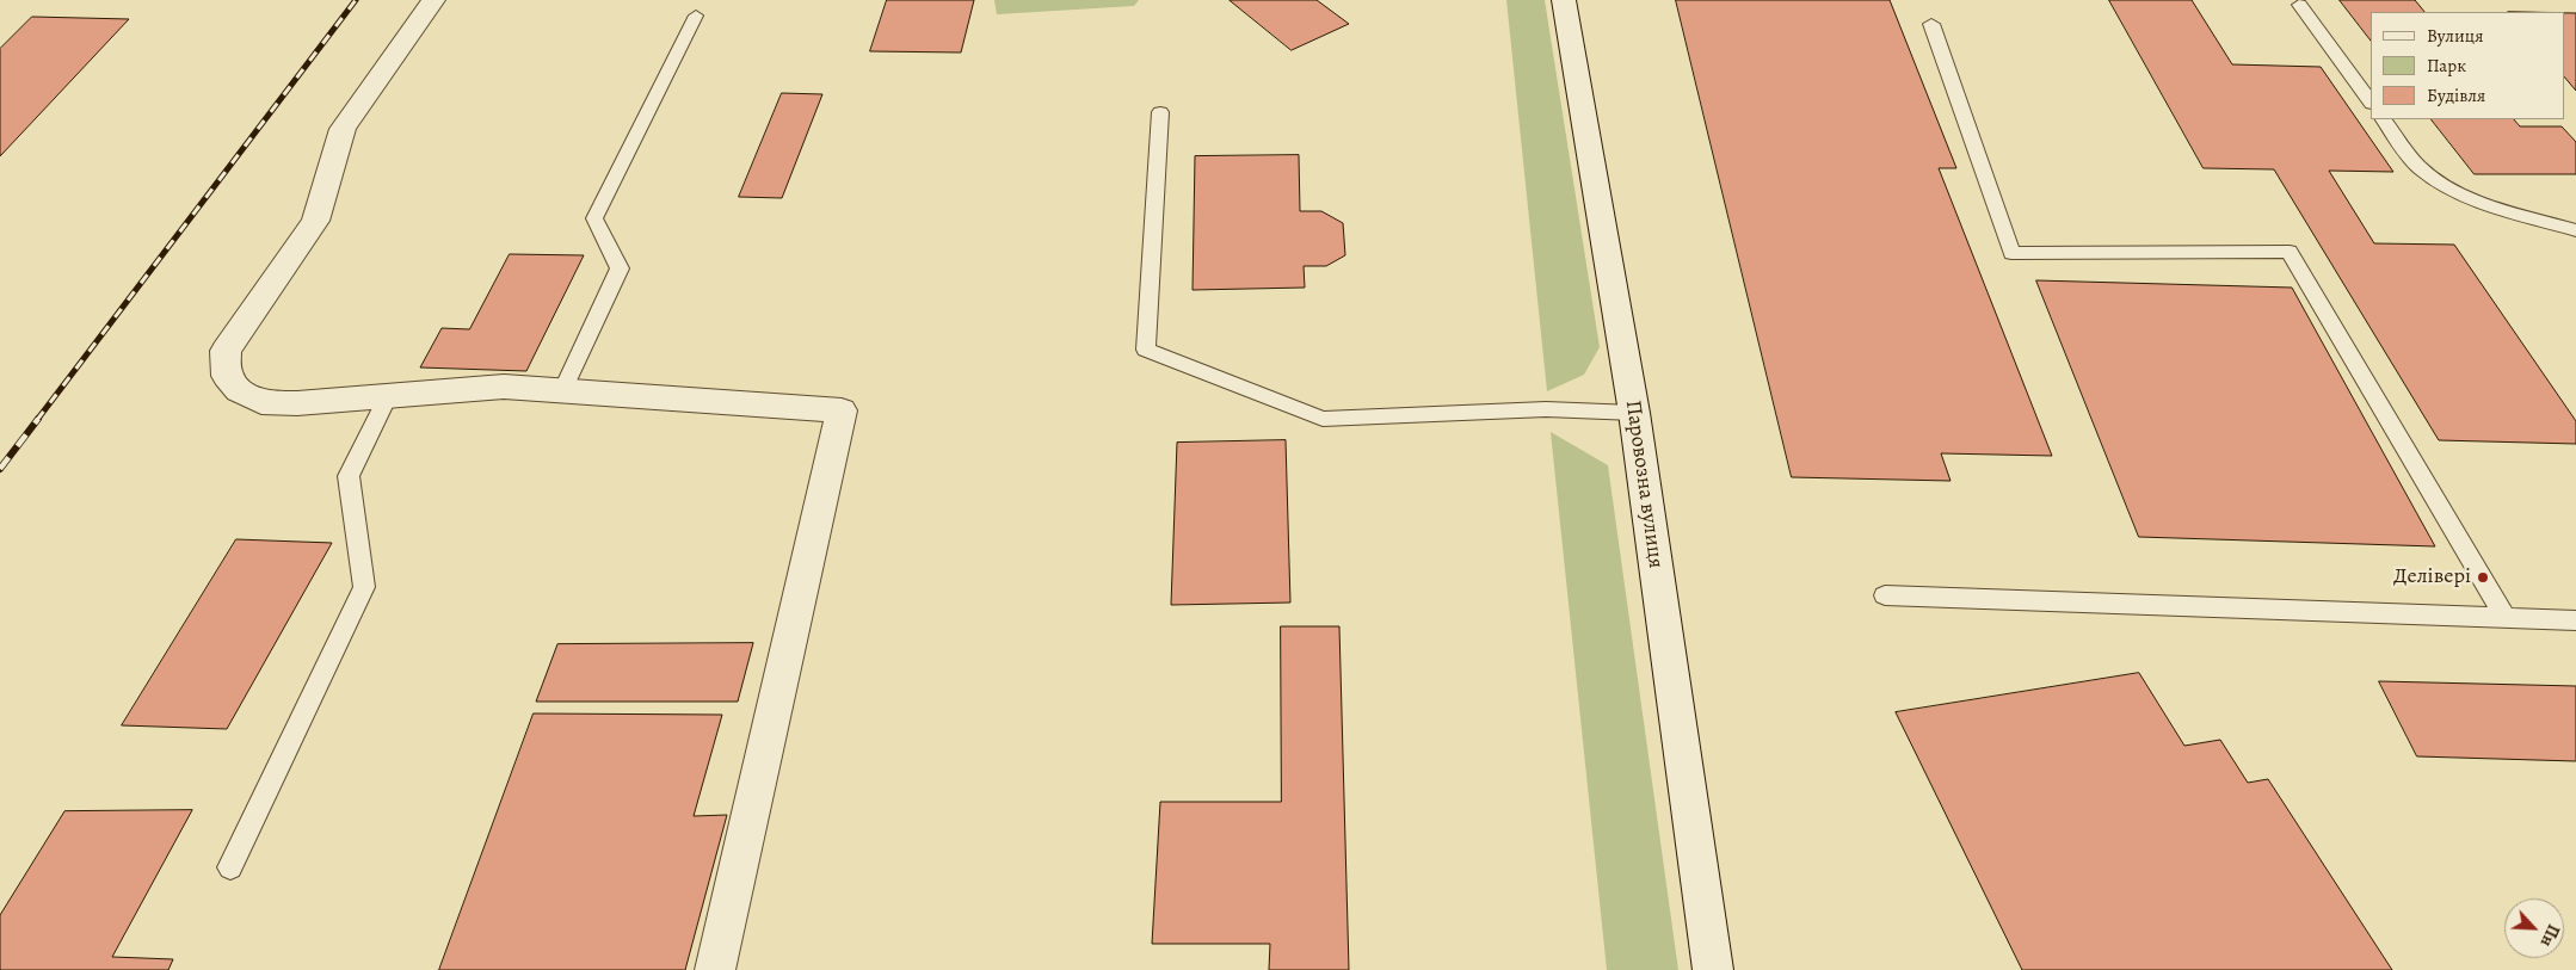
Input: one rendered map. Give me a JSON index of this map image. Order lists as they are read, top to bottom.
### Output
{
  "streets": {
    "street": ["Паровозна вулиця"]
  },
  "places": ["Делівері"],
  "legend": ["Вулиця", "Парк", "Будівля"],
  "north": "bottom right"
}
